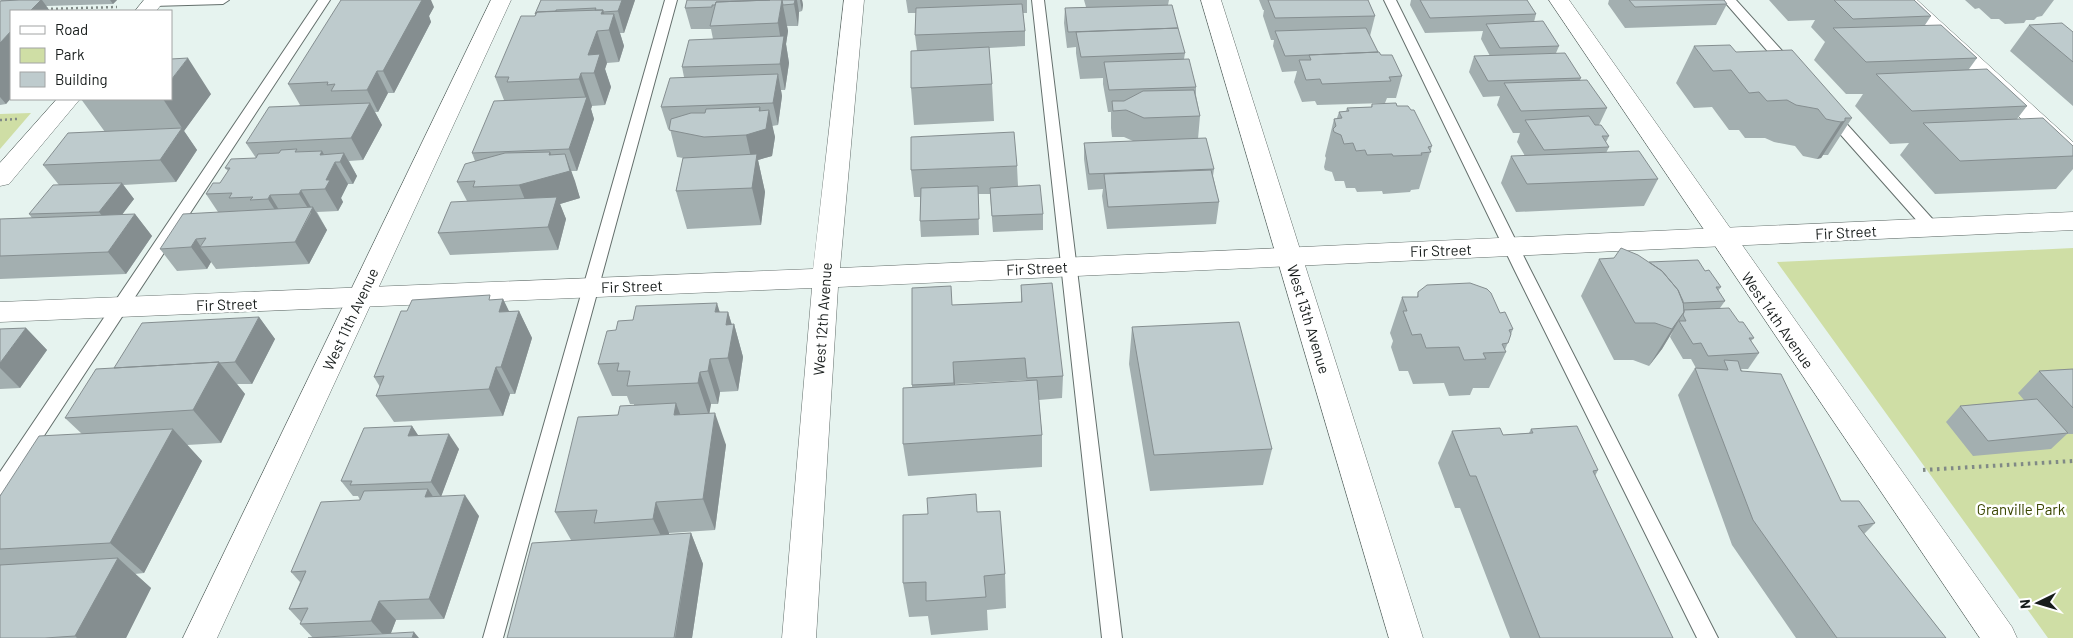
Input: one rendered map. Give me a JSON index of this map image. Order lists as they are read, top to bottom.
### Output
{
  "streets": {
    "street": [
      "Fir Street",
      "West 11th Avenue",
      "West 12th Avenue",
      "West 13th Avenue",
      "West 14th Avenue"
    ]
  },
  "crossings": [
    ["Fir Street", "West 11th Avenue"],
    ["Fir Street", "West 12th Avenue"],
    ["Fir Street", "West 13th Avenue"],
    ["Fir Street", "West 14th Avenue"]
  ],
  "parks": ["Granville Park"],
  "legend": ["Road", "Park", "Building"],
  "north": "left"
}
